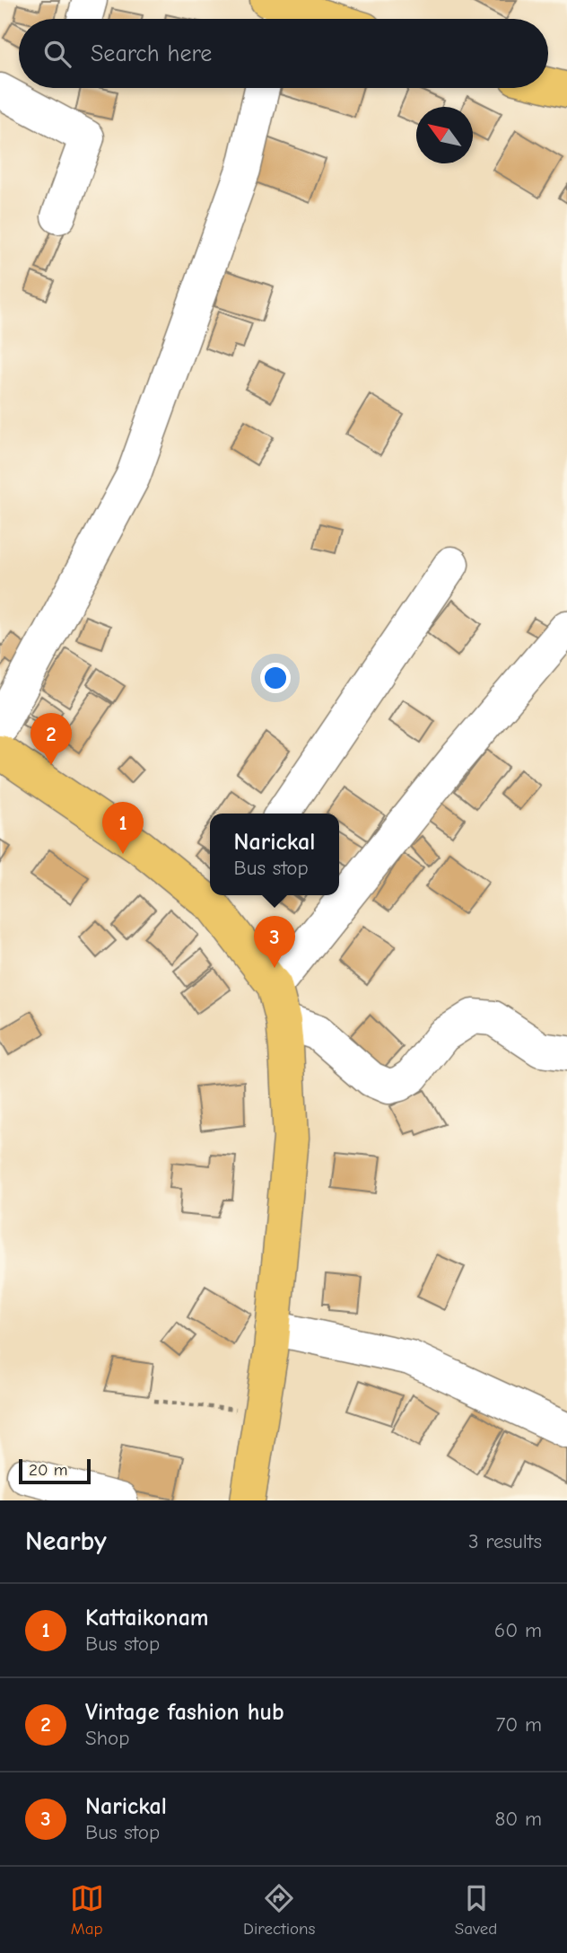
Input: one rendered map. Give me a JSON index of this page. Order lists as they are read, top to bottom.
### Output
{
  "scale_bar": "20 m",
  "north": "top left",
  "page": {
    "search": "Search here",
    "pins": ["2", "1", "3"],
    "popup": ["Narickal", "Bus stop"],
    "scale": "20 m",
    "heading": ["Nearby", "3 results"],
    "list": [
      {
        "mark": "1",
        "name": "Kattaikonam",
        "note": "Bus stop",
        "value": "60 m"
      },
      {
        "mark": "2",
        "name": "Vintage fashion hub",
        "note": "Shop",
        "value": "70 m"
      },
      {
        "mark": "3",
        "name": "Narickal",
        "note": "Bus stop",
        "value": "80 m"
      }
    ],
    "nav": ["Map", "Directions", "Saved"]
  }
}
